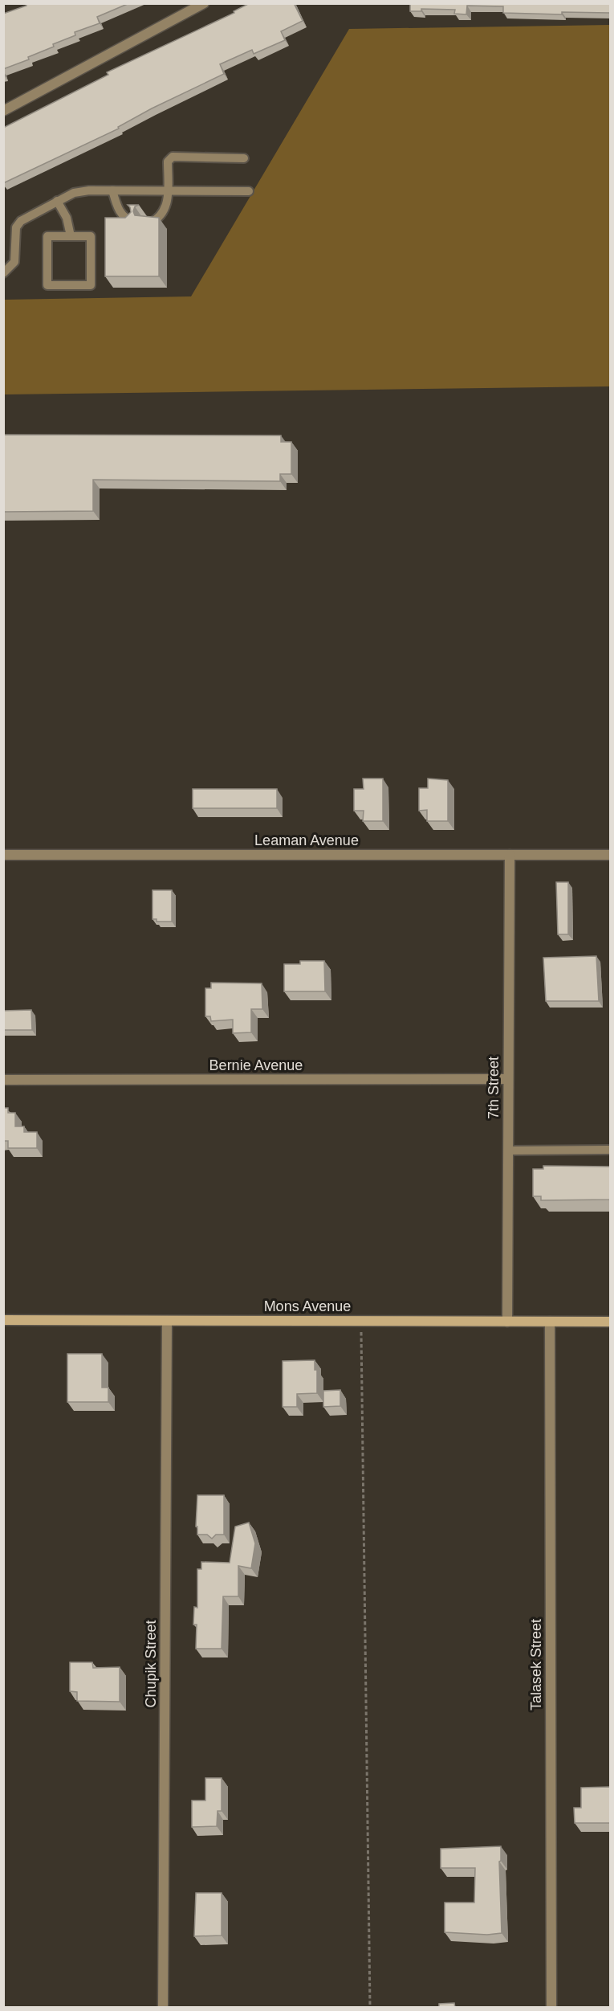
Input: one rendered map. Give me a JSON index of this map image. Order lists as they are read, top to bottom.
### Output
{
  "streets": {
    "street": [
      "Leaman Avenue",
      "Bernie Avenue",
      "7th Street",
      "Mons Avenue",
      "Chupik Street",
      "Talasek Street"
    ]
  },
  "crossings": [
    ["Leaman Avenue", "7th Street"],
    ["Bernie Avenue", "7th Street"],
    ["7th Street", "Mons Avenue"],
    ["Mons Avenue", "Chupik Street"],
    ["Mons Avenue", "Talasek Street"]
  ]
}
